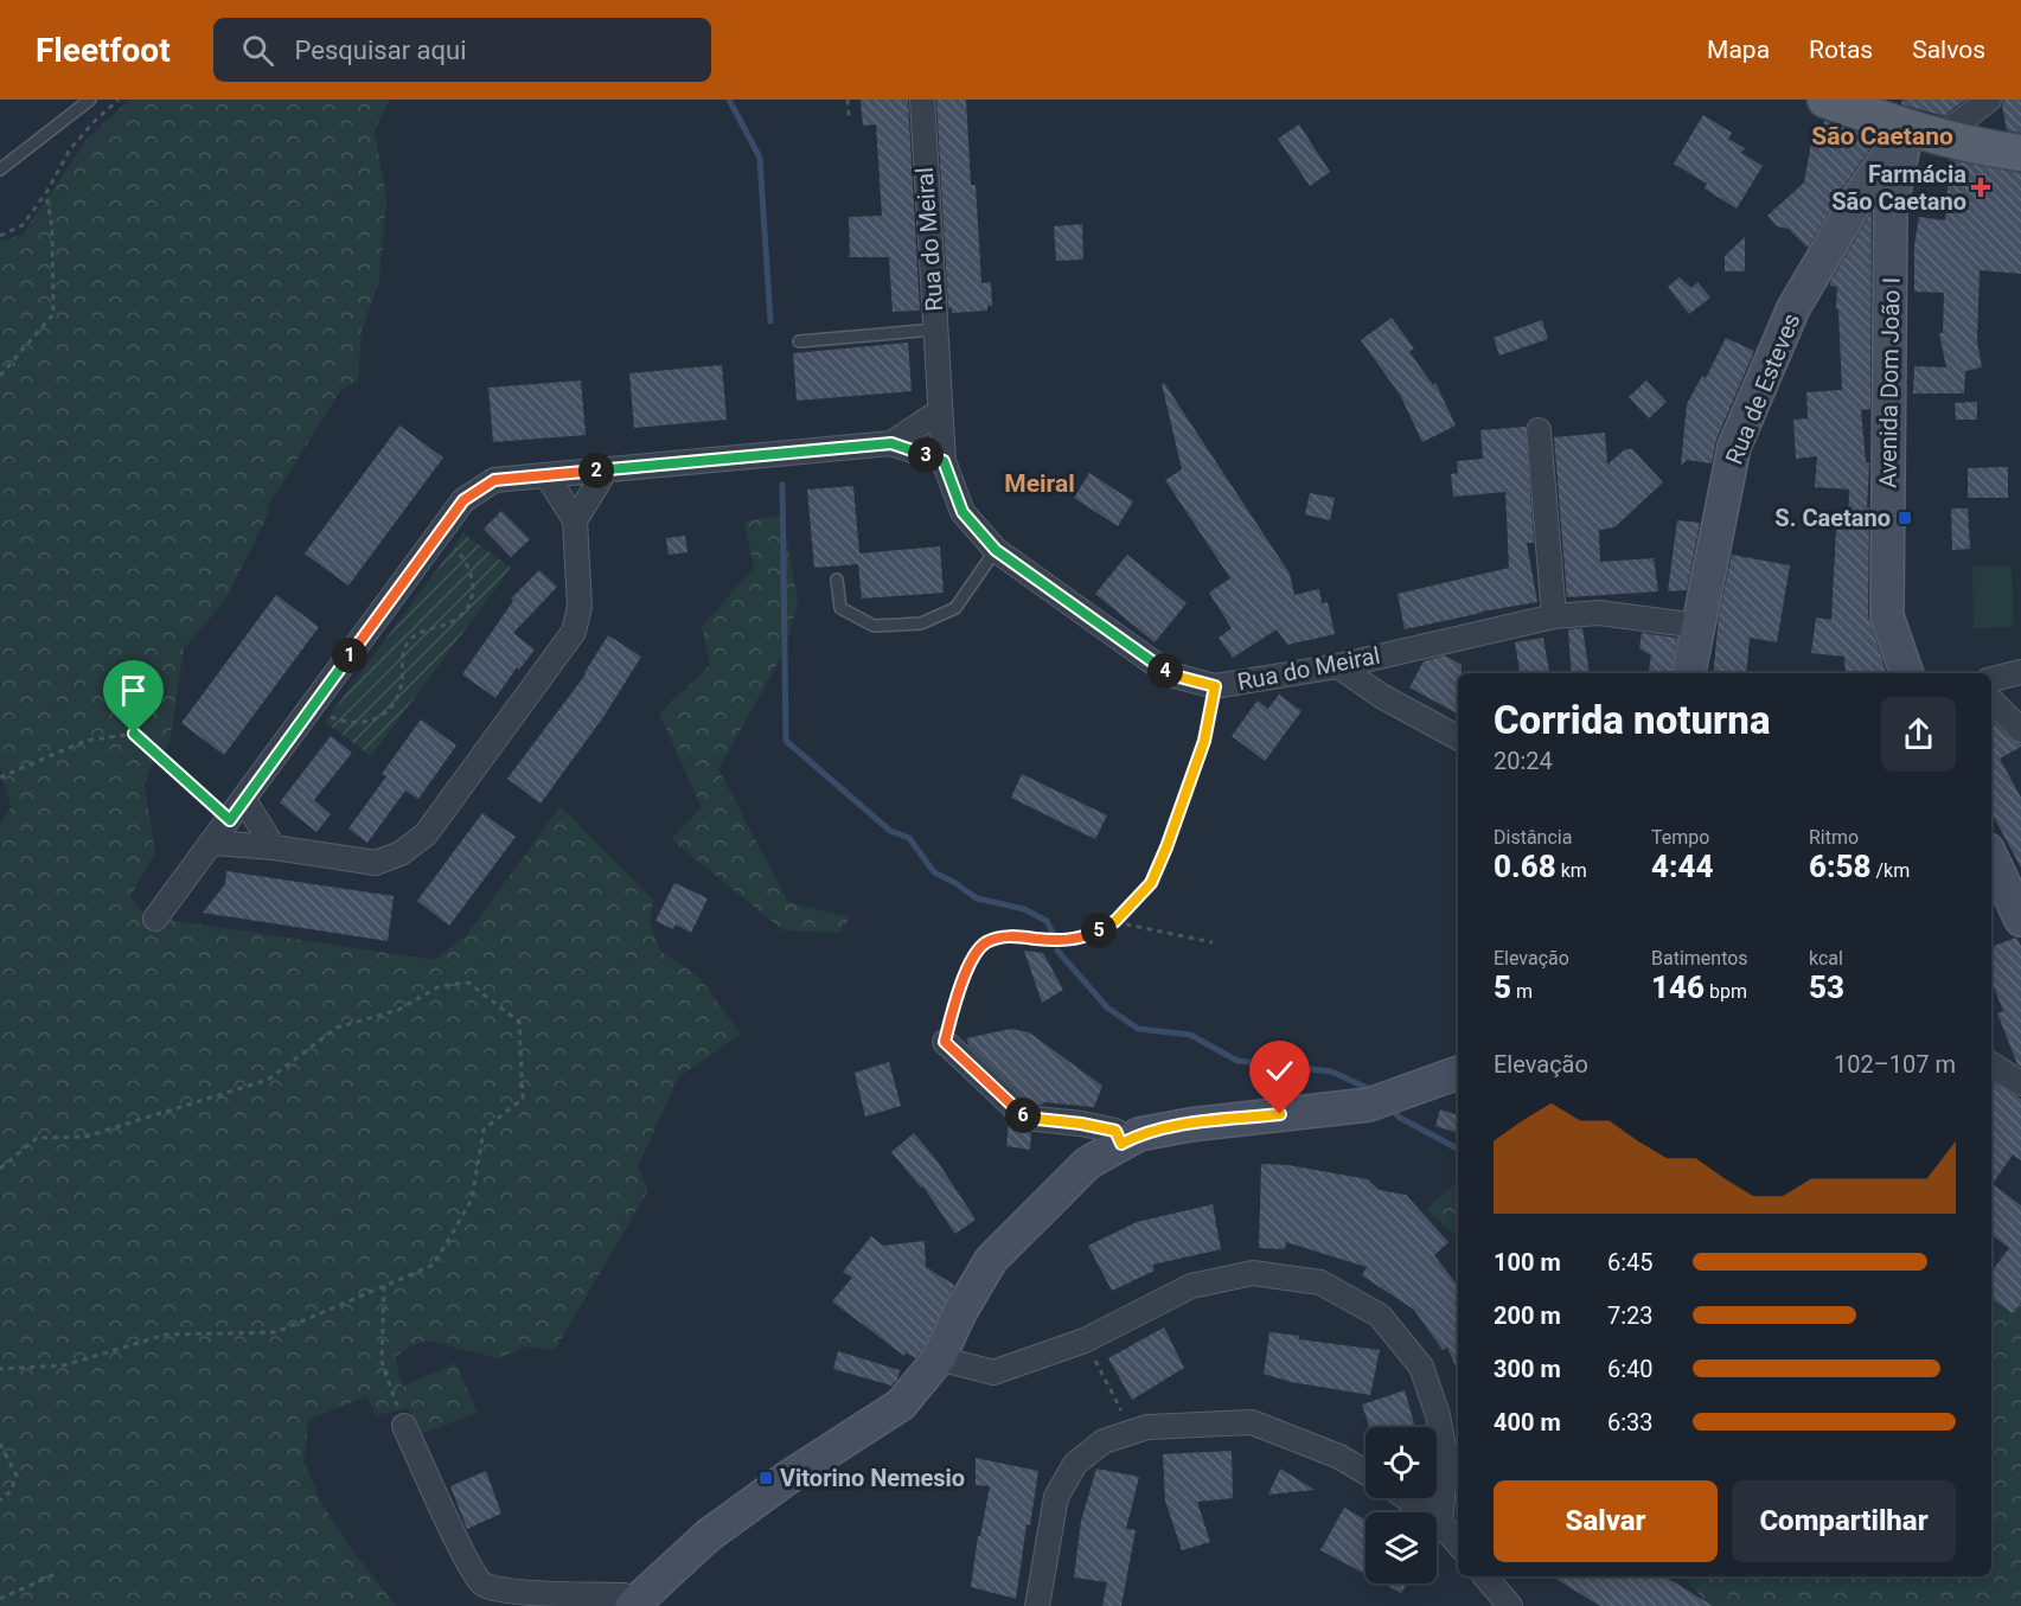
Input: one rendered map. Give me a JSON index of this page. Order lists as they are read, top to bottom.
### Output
{
  "streets": {
    "street": ["Rua do Meiral", "Avenida Dom João I", "Rua de Esteves"]
  },
  "crossings": [
    ["Rua do Meiral", "Rua de Esteves"],
    ["Avenida Dom João I", "Rua de Esteves"]
  ],
  "districts": ["São Caetano", "Meiral"],
  "places": {
    "health": ["Farmácia São Caetano"],
    "transit": ["S. Caetano", "Vitorino Nemesio"]
  },
  "page": {
    "header": "Fleetfoot",
    "search": "Pesquisar aqui",
    "nav": ["Mapa", "Rotas", "Salvos"],
    "pins": [
      "3",
      "2",
      "1",
      "4",
      "5",
      "6"
    ],
    "heading": ["Corrida noturna", "20:24"],
    "stats": [
      ["Distância", "0.68 km"],
      ["Tempo", "4:44"],
      ["Ritmo", "6:58 /km"],
      ["Elevação", "5 m"],
      ["Batimentos", "146 bpm"],
      ["kcal", "53"]
    ],
    "chart": ["Elevação", "102–107 m"],
    "list": [
      {
        "name": "100 m",
        "note": "6:45"
      },
      {
        "name": "200 m",
        "note": "7:23"
      },
      {
        "name": "300 m",
        "note": "6:40"
      },
      {
        "name": "400 m",
        "note": "6:33"
      }
    ],
    "buttons": ["Salvar", "Compartilhar"]
  }
}
